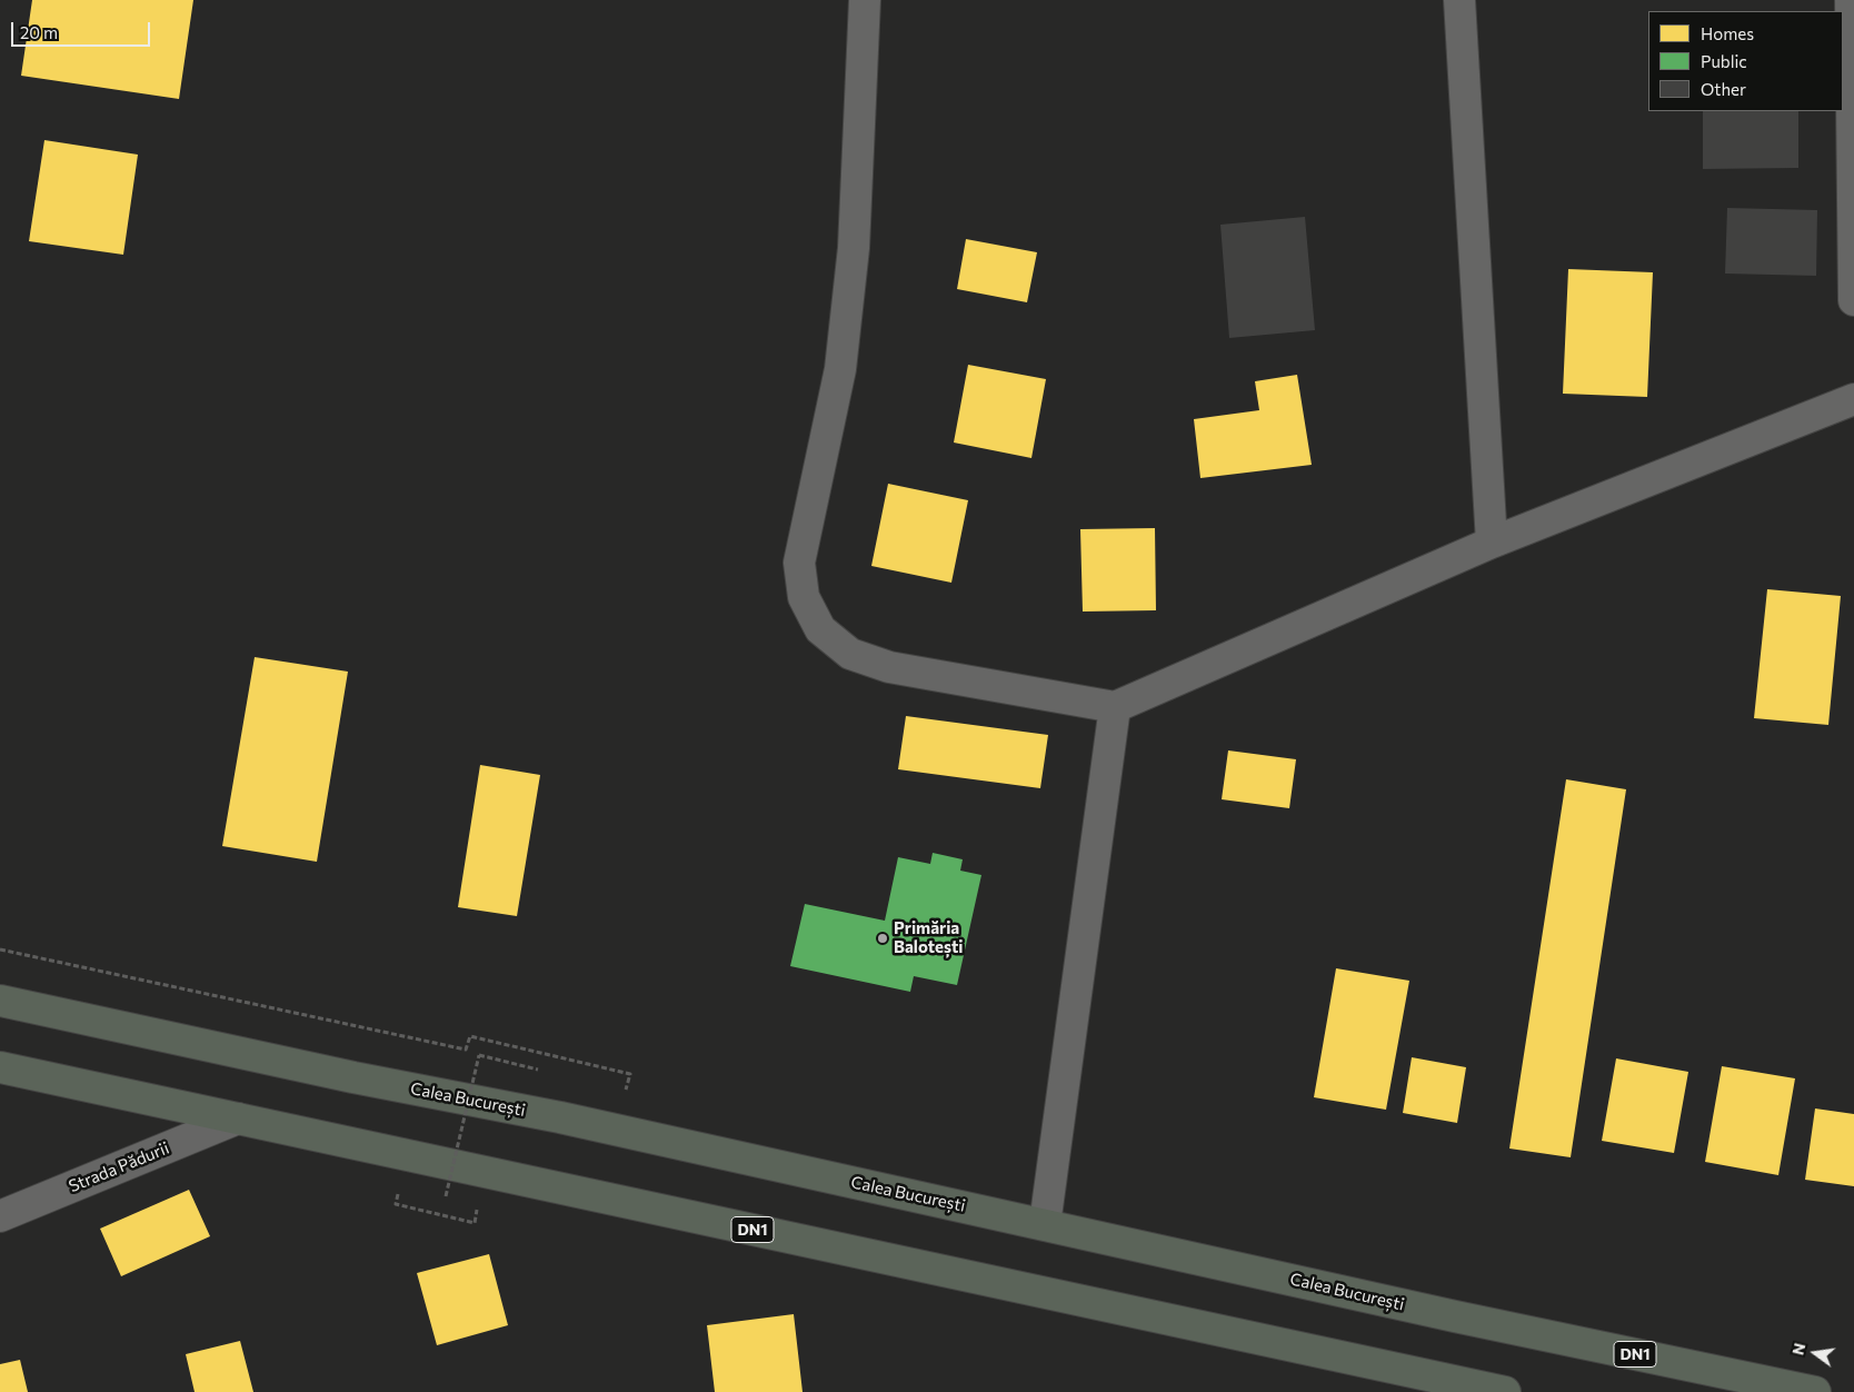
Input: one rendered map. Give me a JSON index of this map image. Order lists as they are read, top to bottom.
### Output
{
  "streets": {
    "highway": ["Calea București", "DN1"],
    "street": ["Strada Pădurii"]
  },
  "crossings": [
    ["Strada Pădurii", "DN1"]
  ],
  "places": ["Primăria Balotești"],
  "legend": ["Homes", "Public", "Other"],
  "scale_bar": "20 m",
  "north": "left"
}
